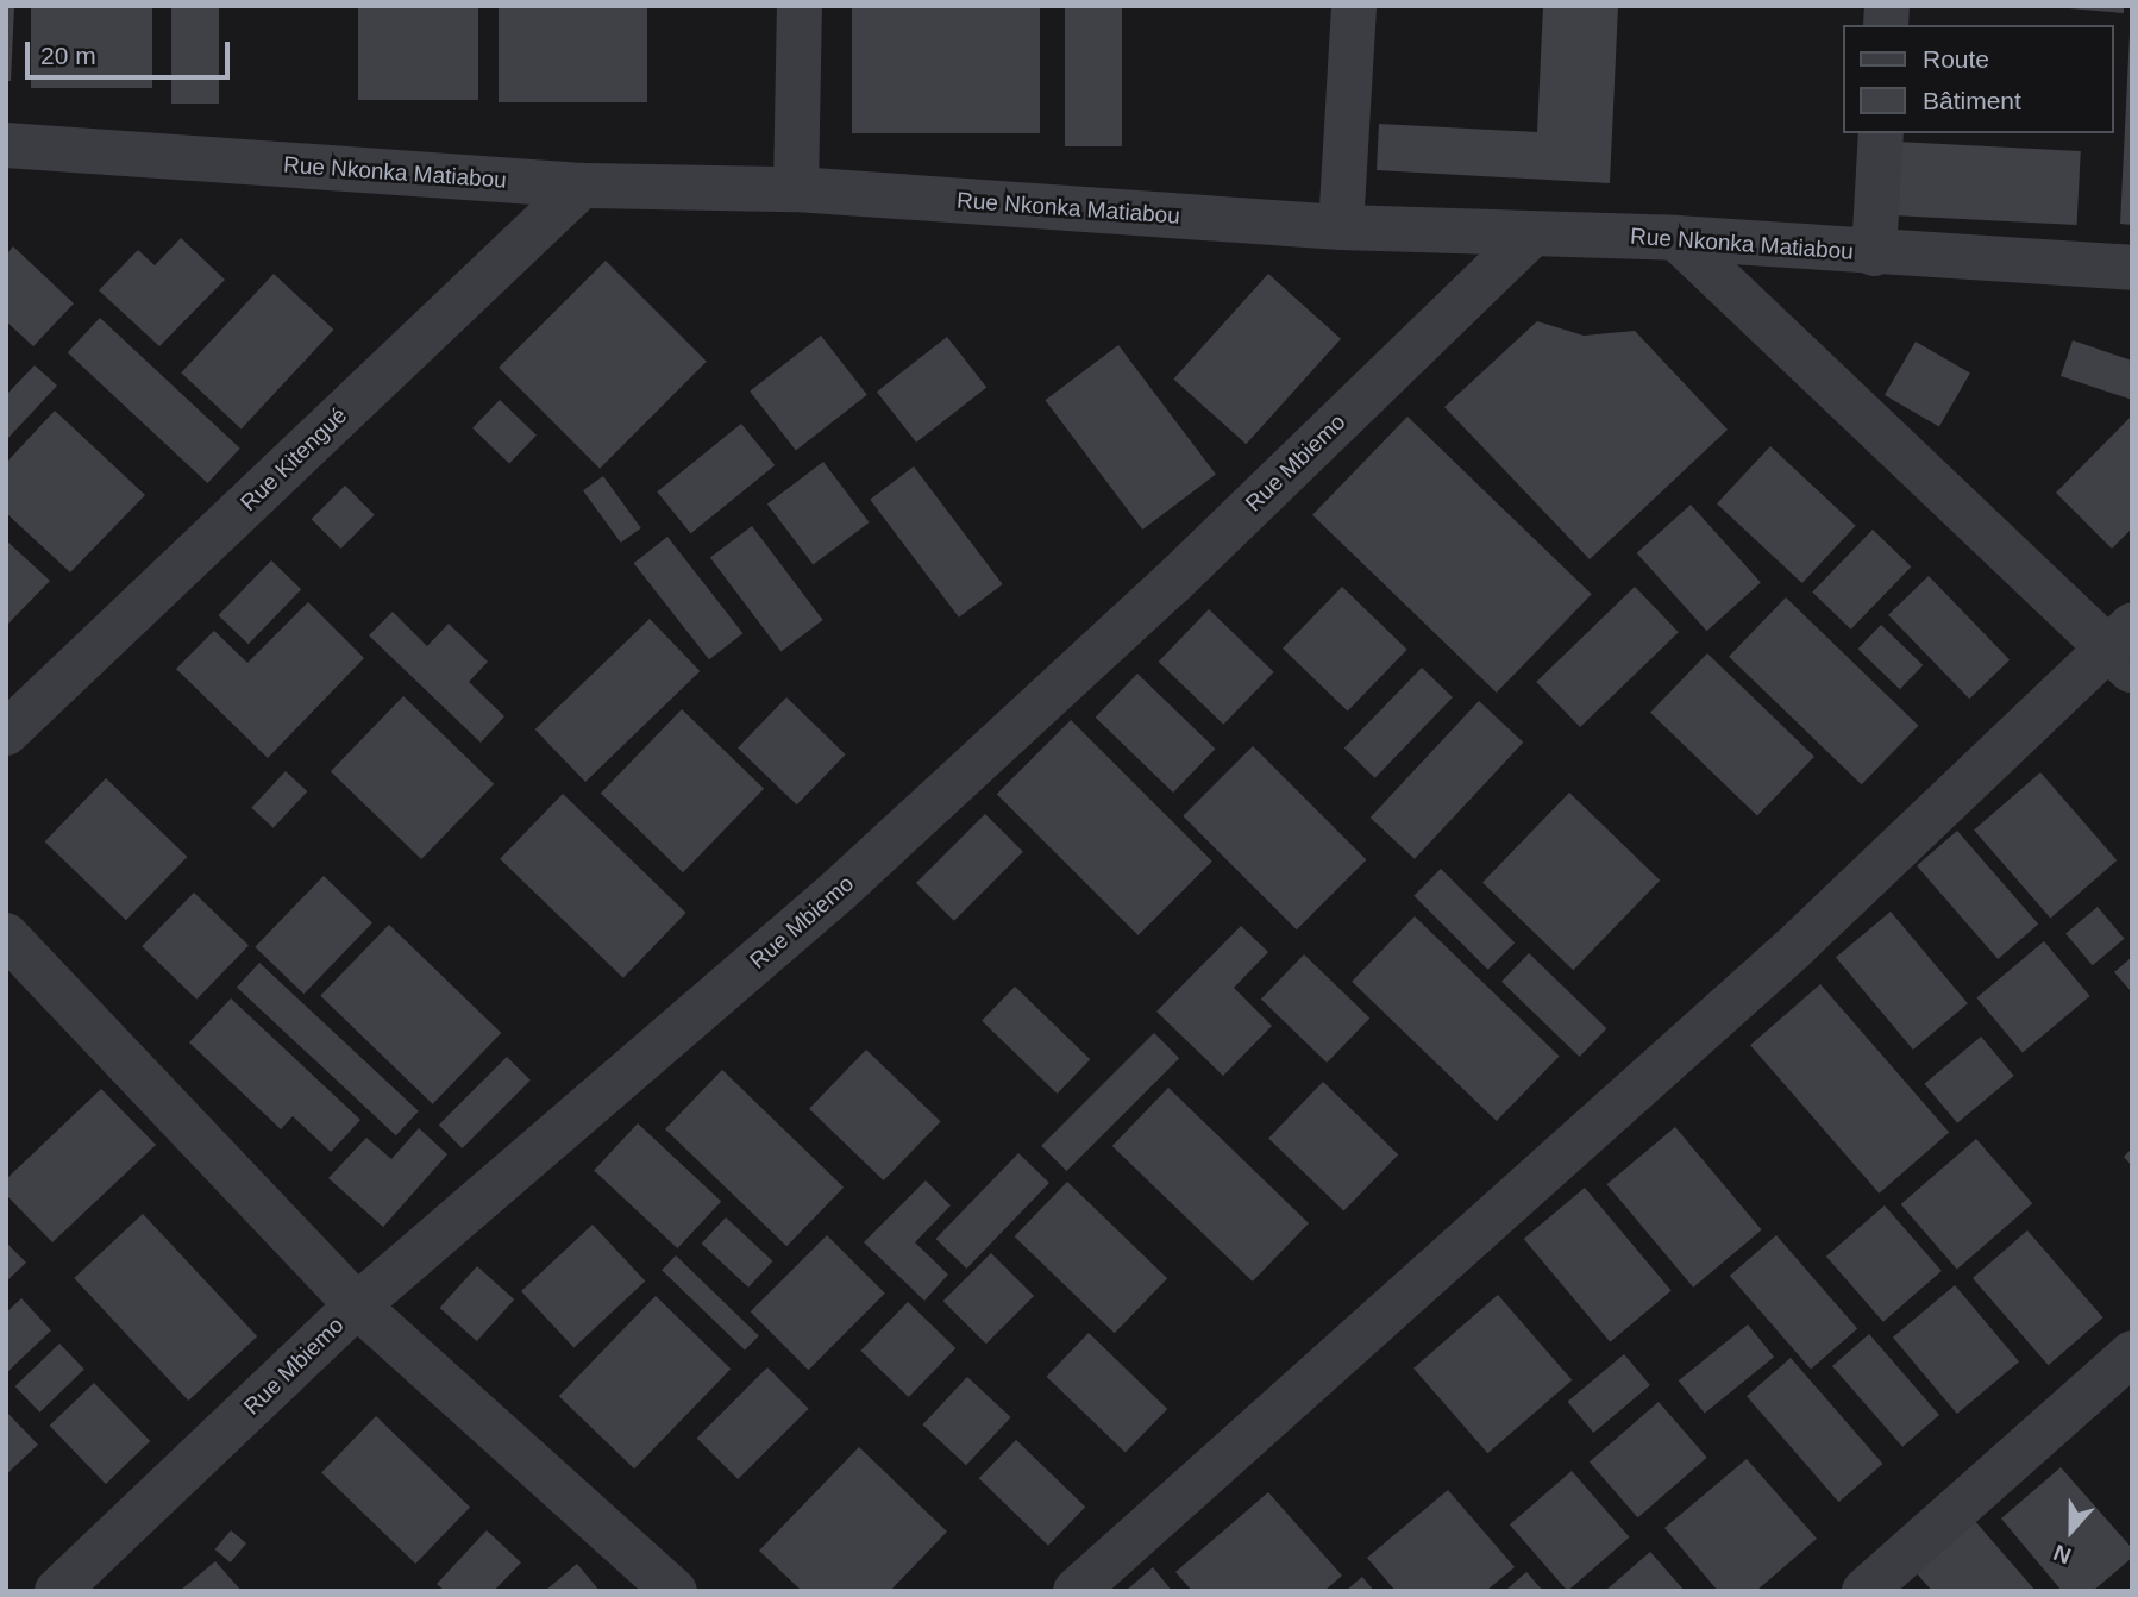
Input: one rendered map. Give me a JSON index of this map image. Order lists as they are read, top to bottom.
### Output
{
  "streets": {
    "street": ["Rue Nkonka Matiabou", "Rue Kitengué", "Rue Mbiemo"]
  },
  "crossings": [
    ["Rue Nkonka Matiabou", "Rue Kitengué"],
    ["Rue Nkonka Matiabou", "Rue Mbiemo"]
  ],
  "legend": ["Route", "Bâtiment"],
  "scale_bar": "20 m",
  "north": "bottom"
}
